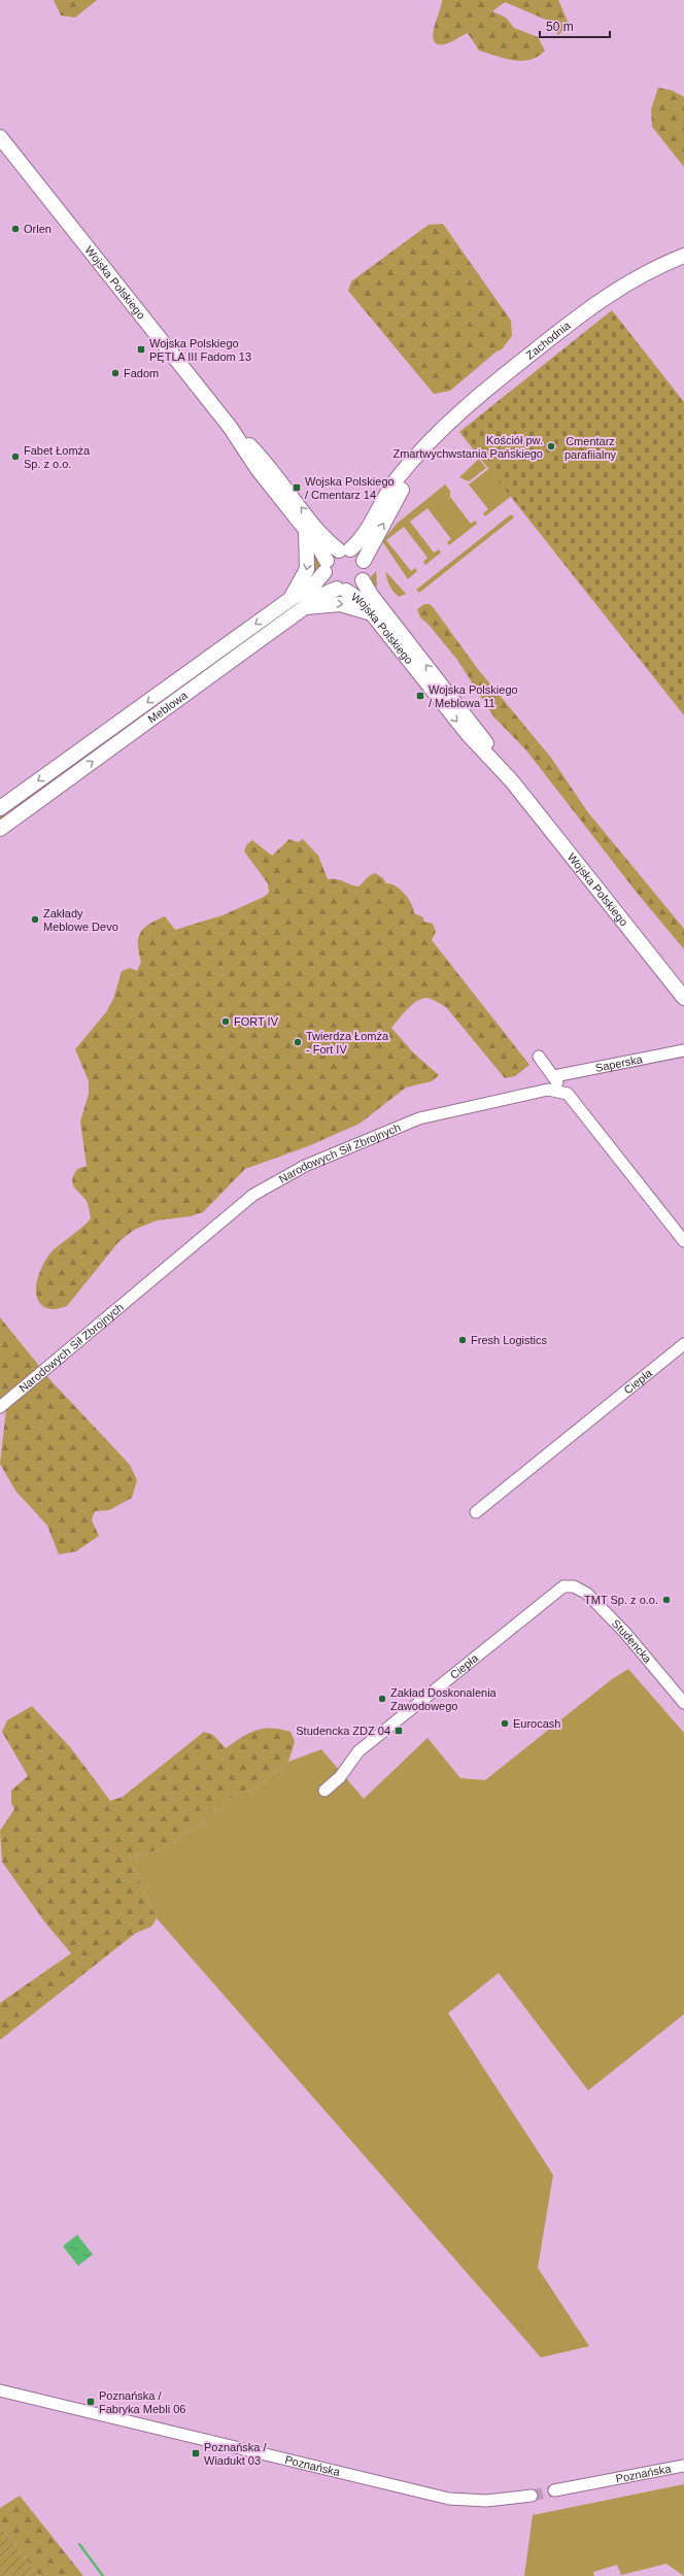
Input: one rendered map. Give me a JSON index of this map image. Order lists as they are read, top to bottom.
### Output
{
  "streets": {
    "main road": ["Wojska Polskiego", "Zachodnia", "Meblowa"],
    "street": [
      "Saperska",
      "Narodowych Sił Zbrojnych",
      "Ciepła",
      "Studencka",
      "Poznańska"
    ]
  },
  "crossings": [
    ["Wojska Polskiego", "Zachodnia"],
    ["Wojska Polskiego", "Meblowa"],
    ["Zachodnia", "Meblowa"],
    ["Ciepła", "Studencka"]
  ],
  "parks": ["Cmentarz parafiialny"],
  "places": {
    "other": [
      "Orlen",
      "Fadom",
      "Kościół pw. Zmartwychwstania Pańskiego",
      "Fabet Łomża Sp. z o.o.",
      "Zakłady Meblowe Devo",
      "FORT IV",
      "Twierdza Łomża - Fort IV",
      "Fresh Logistics",
      "TMT Sp. z o.o.",
      "Zakład Doskonalenia Zawodowego",
      "Eurocash"
    ],
    "transit": [
      "Wojska Polskiego PĘTLA III Fadom 13",
      "Wojska Polskiego / Cmentarz 14",
      "Wojska Polskiego / Meblowa 11",
      "Studencka ZDZ 04",
      "Poznańska / Fabryka Mebli 06",
      "Poznańska / Wiadukt 03"
    ]
  },
  "scale_bar": "50 m"
}
